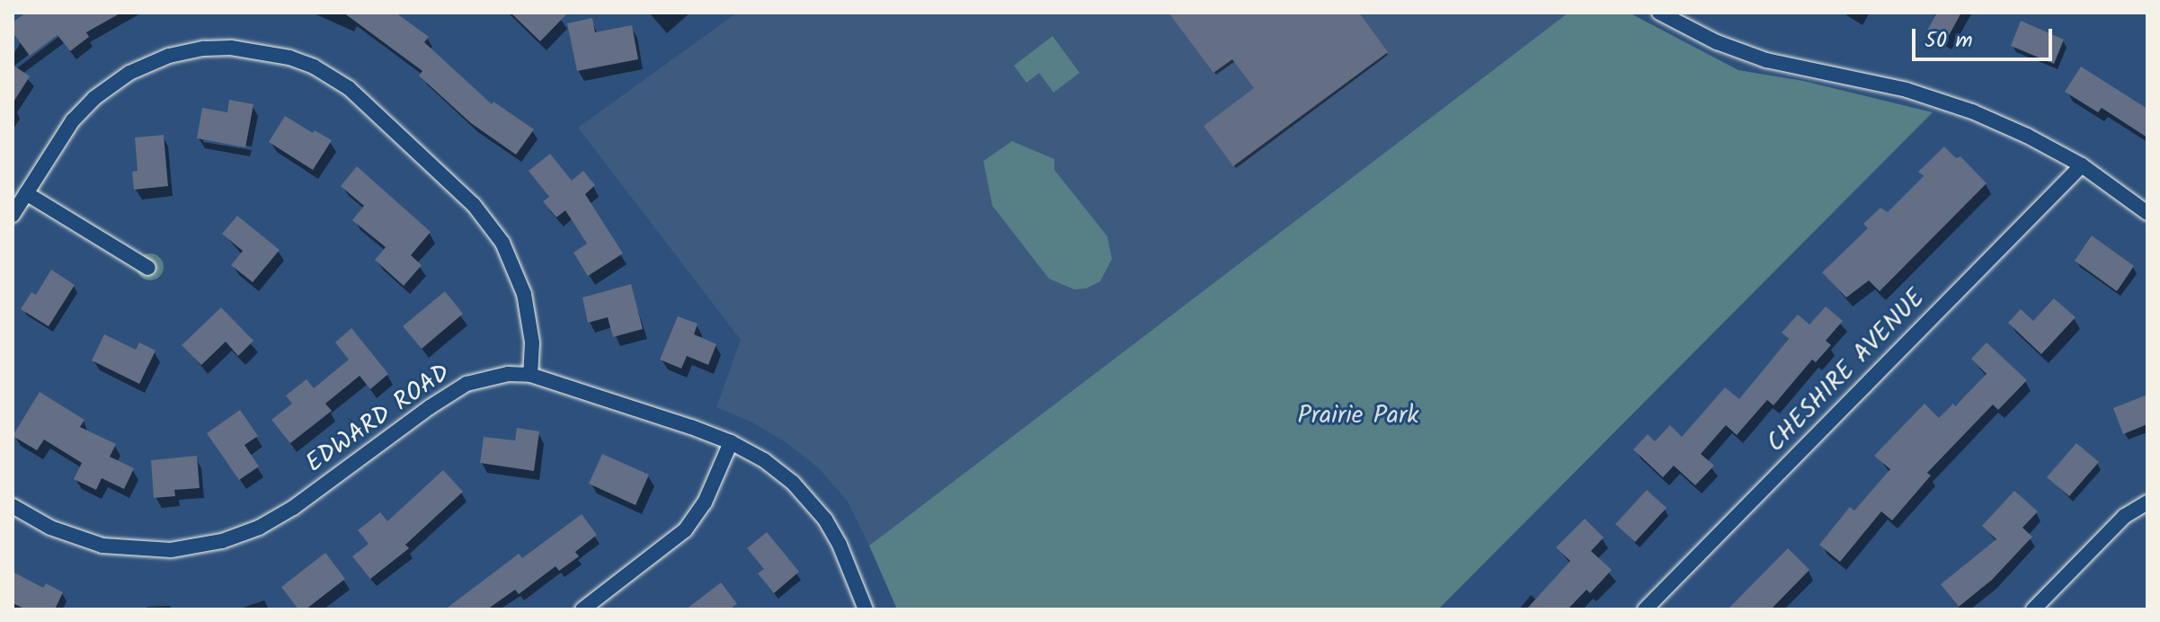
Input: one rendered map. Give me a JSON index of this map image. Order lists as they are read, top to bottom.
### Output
{
  "streets": {
    "street": ["CHESHIRE AVENUE", "EDWARD ROAD"]
  },
  "parks": ["Prairie Park"],
  "scale_bar": "50 m"
}
